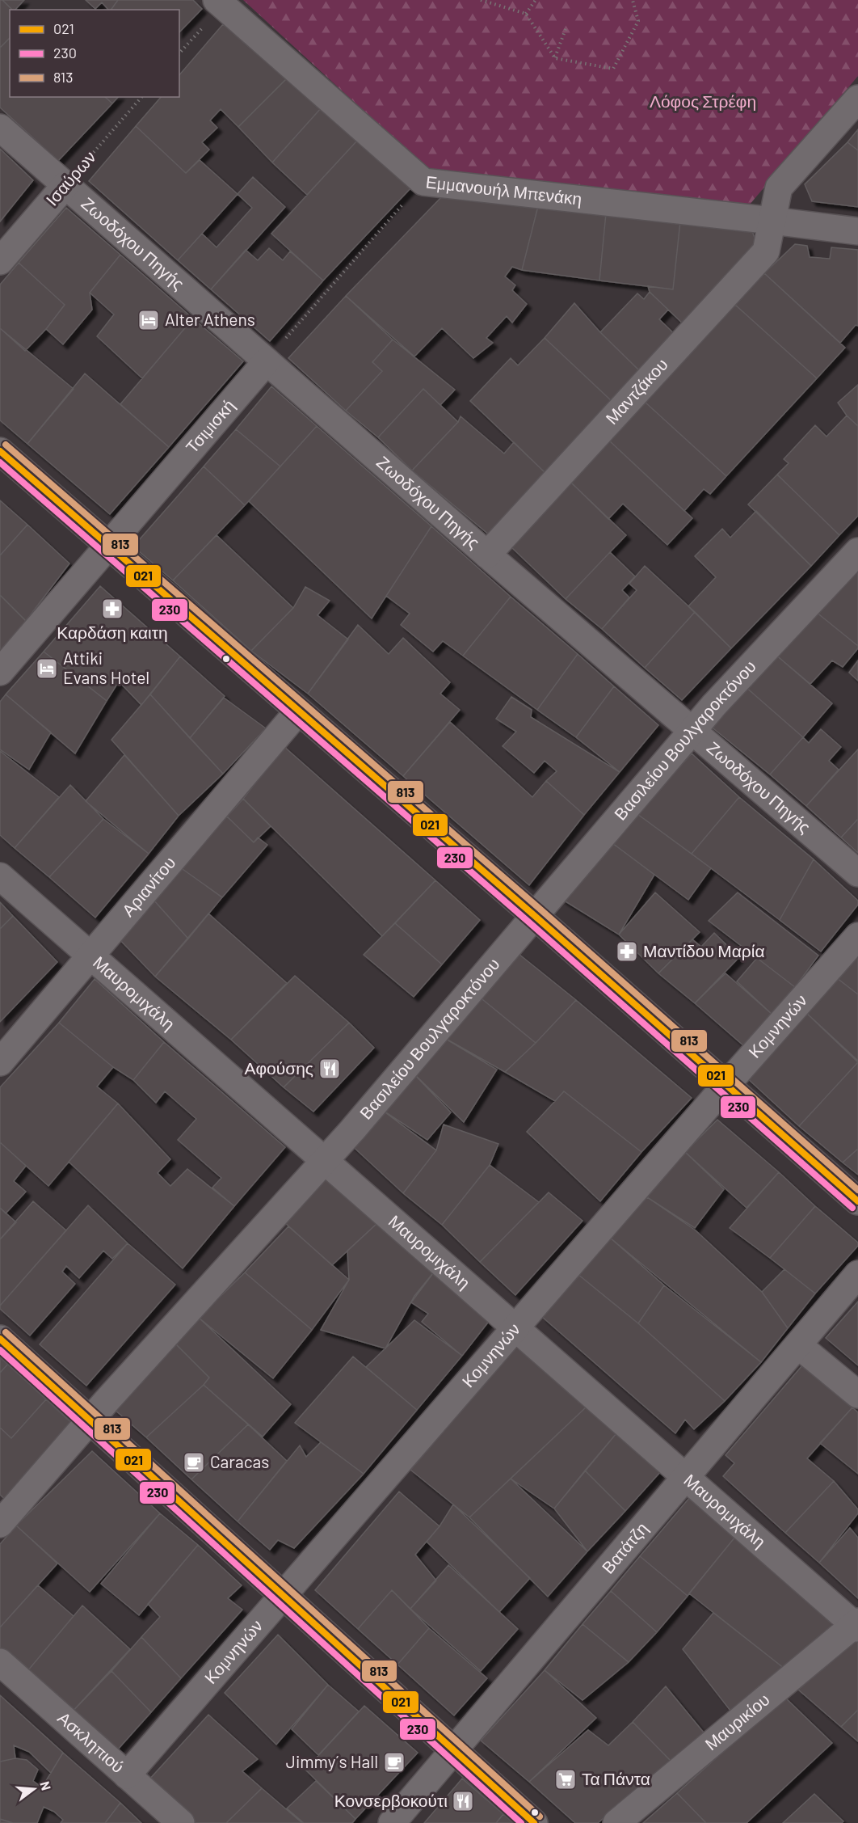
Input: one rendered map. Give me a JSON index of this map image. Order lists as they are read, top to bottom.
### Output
{
  "streets": {
    "street": [
      "Ισαύρων",
      "Εμμανουήλ Μπενάκη",
      "Ζωοδόχου Πηγής",
      "Μαντζάκου",
      "Τσιμισκή",
      "Βασιλείου Βουλγαροκτόνου",
      "Αριανίτου",
      "Μαυρομιχάλη",
      "Κομνηνών",
      "Βατάτζη",
      "Μαυρικίου",
      "Ασκληπιού"
    ]
  },
  "crossings": [
    ["Ισαύρων", "Ζωοδόχου Πηγής"],
    ["Εμμανουήλ Μπενάκη", "Μαντζάκου"],
    ["Ζωοδόχου Πηγής", "Μαντζάκου"],
    ["Ζωοδόχου Πηγής", "Τσιμισκή"],
    ["Ζωοδόχου Πηγής", "Βασιλείου Βουλγαροκτόνου"],
    ["Βασιλείου Βουλγαροκτόνου", "Μαυρομιχάλη"],
    ["Αριανίτου", "Μαυρομιχάλη"],
    ["Μαυρομιχάλη", "Κομνηνών"],
    ["Μαυρομιχάλη", "Βατάτζη"],
    ["Μαυρομιχάλη", "Μαυρικίου"],
    ["Κομνηνών", "Ασκληπιού"]
  ],
  "parks": ["Λόφος Στρέφη"],
  "places": {
    "hotel": ["Alter Athens", "Attiki Evans Hotel"],
    "pharmacy": ["Καρδάση καιτη", "Μαντίδου Μαρία"],
    "restaurant": ["Αφούσης", "Κονσερβοκούτι"],
    "cafe": ["Caracas", "Jimmy´s Hall"],
    "supermarket": ["Τα Πάντα"]
  },
  "lines": ["transit line 813", "transit line 021", "transit line 230"],
  "legend": ["021", "230", "813"],
  "north": "right"
}
